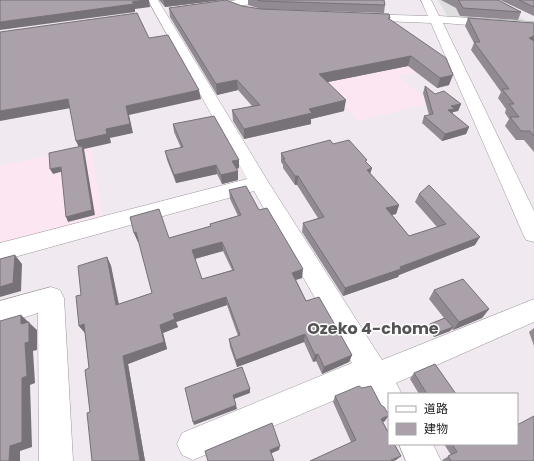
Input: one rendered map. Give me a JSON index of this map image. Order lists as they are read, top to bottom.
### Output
{
  "districts": ["Ozeko 4-chome"],
  "legend": ["道路", "建物"]
}
